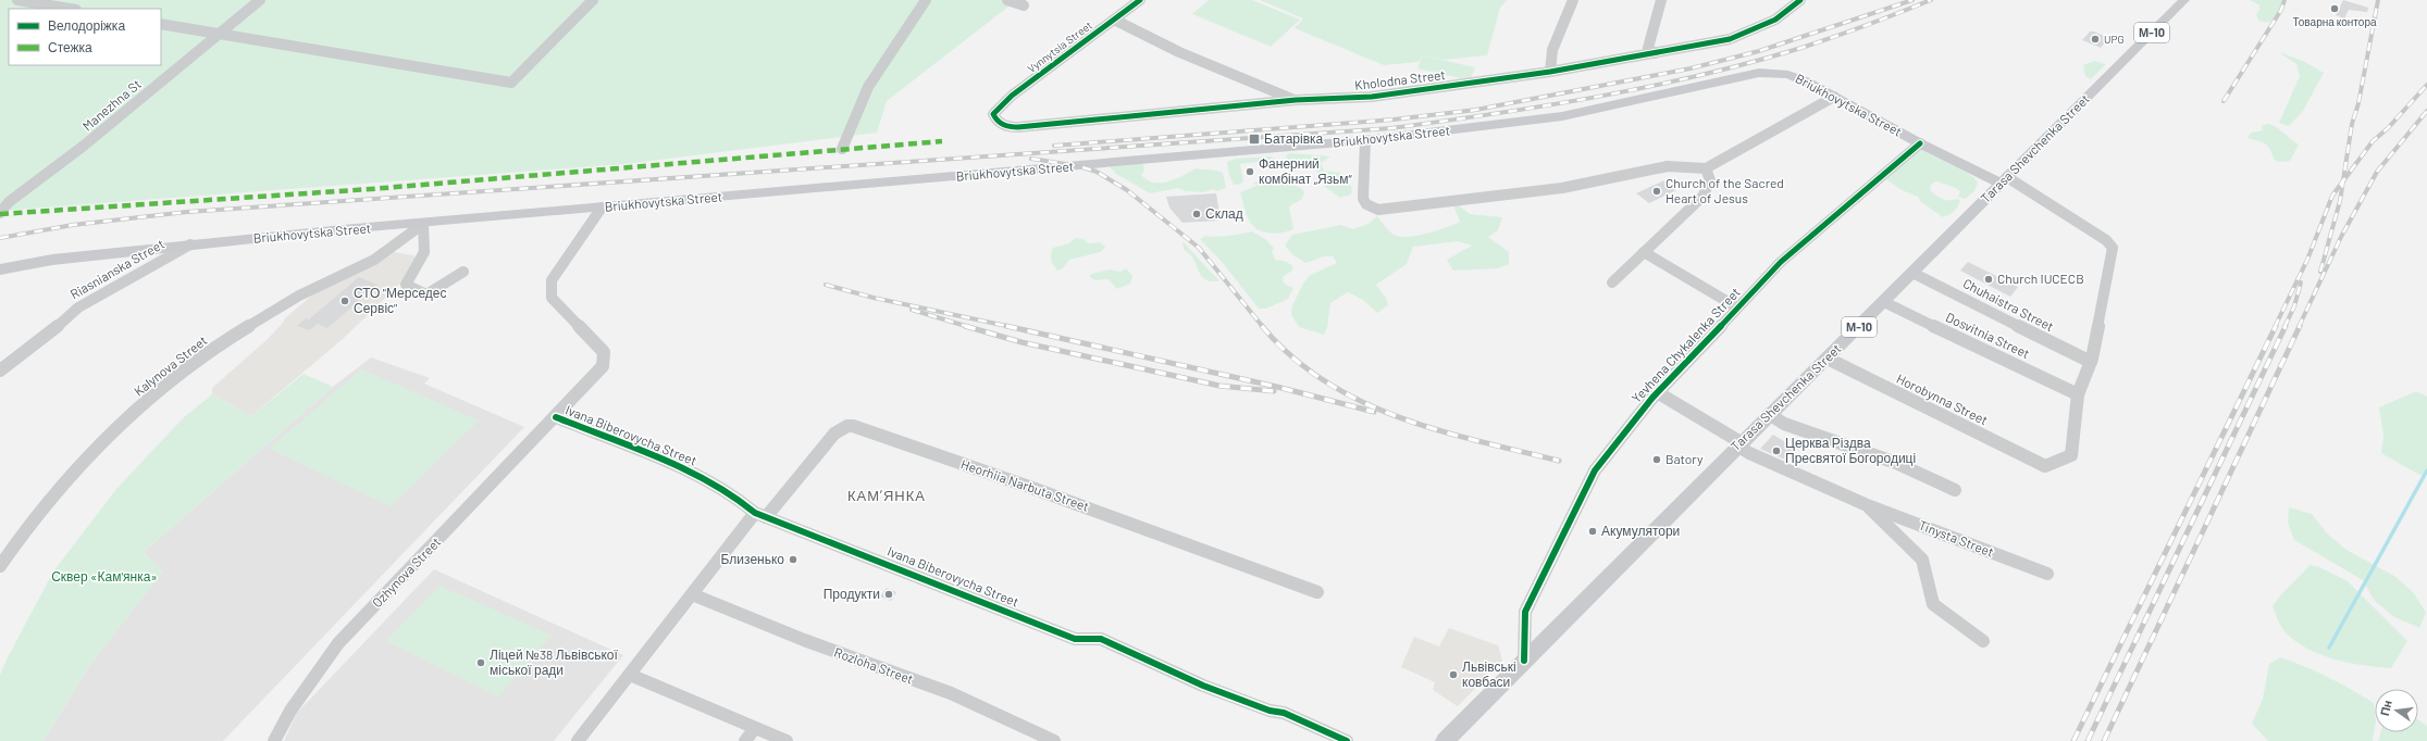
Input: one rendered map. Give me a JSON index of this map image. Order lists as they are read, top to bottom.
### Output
{
  "streets": {
    "main road": ["М-10", "Briukhovytska Street", "Tarasa Shevchenka Street"],
    "street": [
      "Vynnytsia Street",
      "Kholodna Street",
      "Manezhna St",
      "Riasnianska Street",
      "Chuhaistra Street",
      "Dosvitnia Street",
      "Yevhena Chykalenka Street",
      "Kalynova Street",
      "Horobynna Street",
      "Ivana Biberovycha Street",
      "Heorhiia Narbuta Street",
      "Tinysta Street",
      "Ozhynova Street",
      "Rozloha Street"
    ]
  },
  "crossings": [
    ["Vynnytsia Street", "Kholodna Street"],
    ["Briukhovytska Street", "Tarasa Shevchenka Street"],
    ["Briukhovytska Street", "Riasnianska Street"],
    ["Briukhovytska Street", "Yevhena Chykalenka Street"],
    ["Briukhovytska Street", "Kalynova Street"],
    ["Briukhovytska Street", "Ivana Biberovycha Street"],
    ["Tarasa Shevchenka Street", "Chuhaistra Street"],
    ["Tarasa Shevchenka Street", "Dosvitnia Street"],
    ["Tarasa Shevchenka Street", "Yevhena Chykalenka Street"],
    ["Tarasa Shevchenka Street", "Horobynna Street"],
    ["Tarasa Shevchenka Street", "Tinysta Street"],
    ["Dosvitnia Street", "Horobynna Street"],
    ["Yevhena Chykalenka Street", "Tinysta Street"],
    ["Ivana Biberovycha Street", "Heorhiia Narbuta Street"],
    ["Ivana Biberovycha Street", "Ozhynova Street"]
  ],
  "districts": ["КАМ’ЯНКА"],
  "parks": ["Сквер «Кам'янка»"],
  "places": {
    "other": [
      "Товарна контора",
      "UPG",
      "Фанерний комбінат „Язьм“",
      "Church of the Sacred Heart of Jesus",
      "Склад",
      "Church IUCECB",
      "СТО \"Мерседес Сервіс\"",
      "Церква Різдва Пресвятої Богородиці",
      "Batory",
      "Акумулятори",
      "Близенько",
      "Продукти",
      "Ліцей №38 Львівської міської ради",
      "Львівські ковбаси"
    ],
    "transit": ["Батарівка"]
  },
  "legend": ["Велодоріжка", "Стежка"],
  "north": "left"
}
